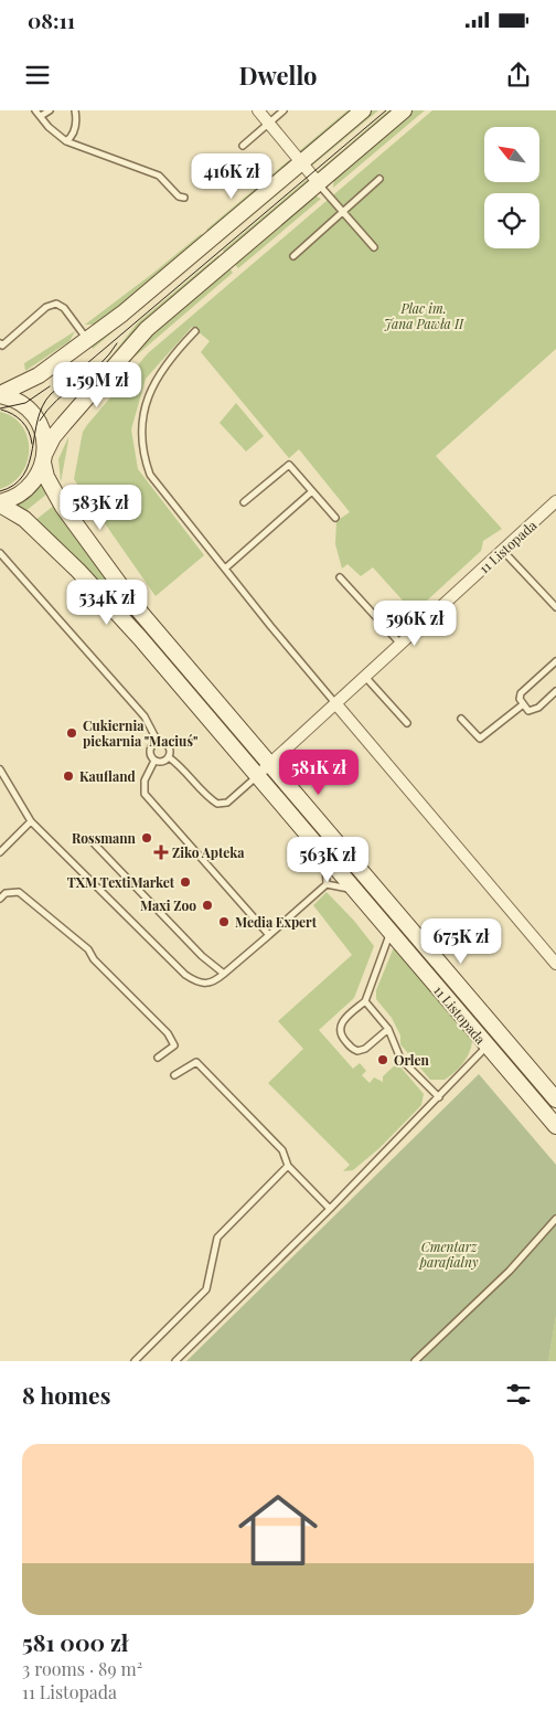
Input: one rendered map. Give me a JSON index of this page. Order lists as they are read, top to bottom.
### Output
{
  "streets": {
    "main road": ["11 Listopada"]
  },
  "parks": ["Plac im. Jana Pawła II", "Cmentarz parafialny"],
  "places": {
    "other": [
      "Cukiernia piekarnia \"Maciuś\"",
      "Kaufland",
      "Rossmann",
      "TXM TextiMarket",
      "Maxi Zoo",
      "Media Expert",
      "Orlen"
    ],
    "health": ["Ziko Apteka"]
  },
  "north": "top left",
  "page": {
    "status": "08:11",
    "header": "Dwello",
    "price": [
      "416K zł",
      "1.59M zł",
      "583K zł",
      "534K zł",
      "596K zł",
      "581K zł",
      "563K zł",
      "675K zł"
    ],
    "heading": "8 homes",
    "list": [
      {
        "name": "581 000 zł",
        "note": "3 rooms · 89 m² · 11 Listopada"
      }
    ]
  }
}
